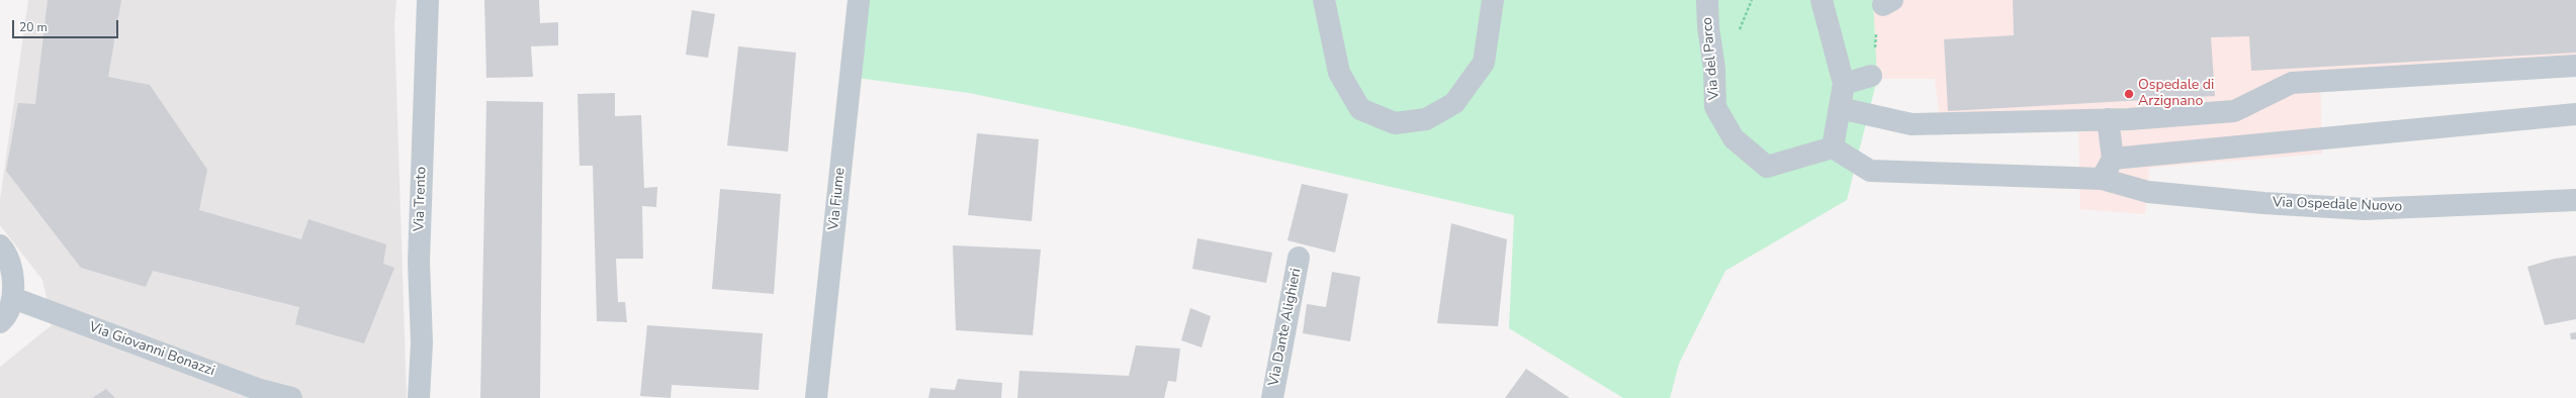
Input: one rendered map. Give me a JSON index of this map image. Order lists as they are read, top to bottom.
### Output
{
  "streets": {
    "street": [
      "Via del Parco",
      "Via Trento",
      "Via Fiume",
      "Via Ospedale Nuovo",
      "Via Dante Alighieri",
      "Via Giovanni Bonazzi"
    ]
  },
  "crossings": [
    ["Via del Parco", "Via Ospedale Nuovo"]
  ],
  "places": ["Ospedale di Arzignano"],
  "scale_bar": "20 m"
}
